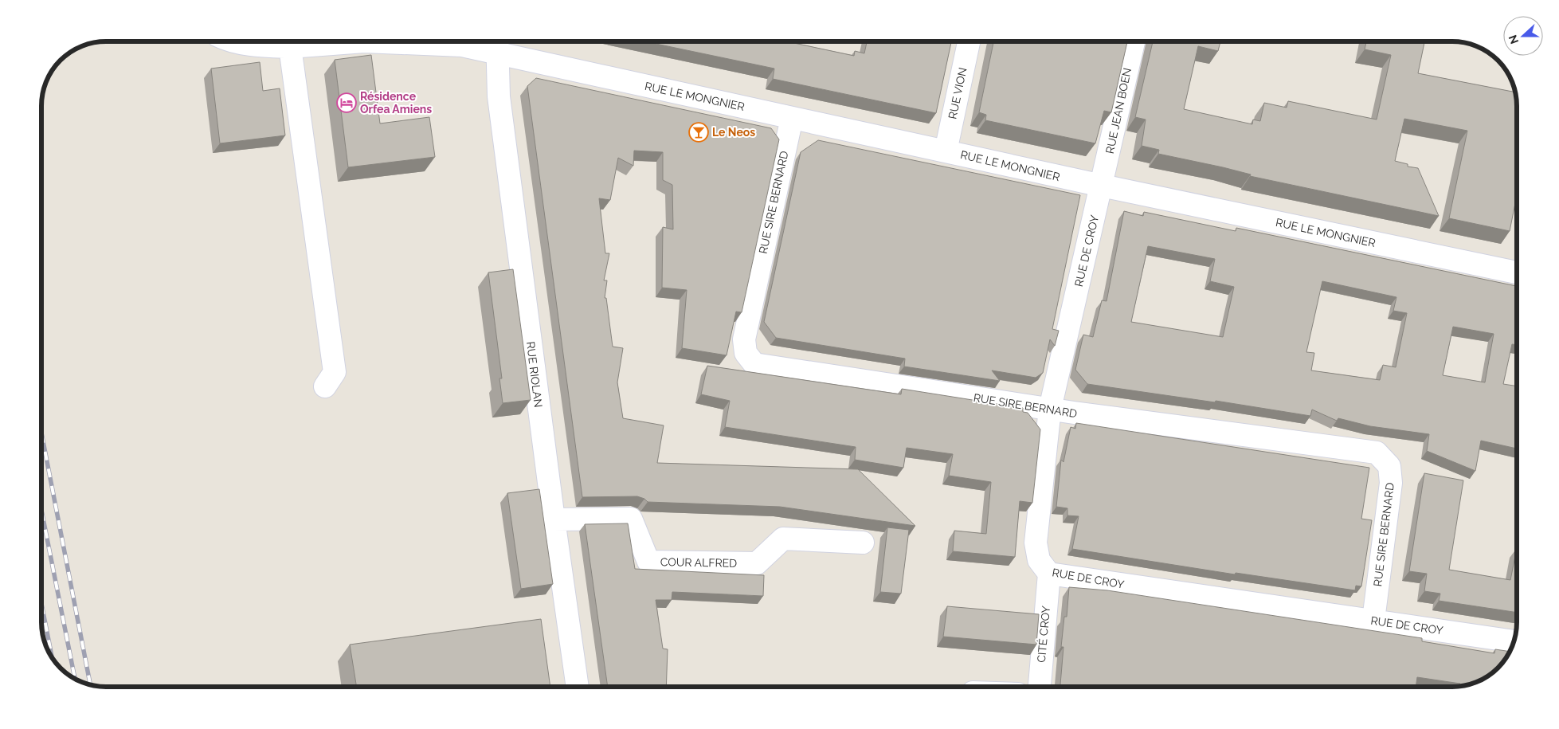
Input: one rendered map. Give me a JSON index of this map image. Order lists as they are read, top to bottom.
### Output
{
  "streets": {
    "street": [
      "RUE VION",
      "RUE LE MONGNIER",
      "RUE JEAN BOEN",
      "RUE SIRE BERNARD",
      "RUE DE CROY",
      "RUE RIOLAN",
      "COUR ALFRED",
      "CITÉ CROY"
    ]
  },
  "crossings": [
    ["RUE VION", "RUE LE MONGNIER"],
    ["RUE LE MONGNIER", "RUE JEAN BOEN"],
    ["RUE LE MONGNIER", "RUE SIRE BERNARD"],
    ["RUE LE MONGNIER", "RUE DE CROY"],
    ["RUE LE MONGNIER", "RUE RIOLAN"],
    ["RUE JEAN BOEN", "RUE DE CROY"],
    ["RUE SIRE BERNARD", "RUE DE CROY"],
    ["RUE DE CROY", "CITÉ CROY"],
    ["RUE RIOLAN", "COUR ALFRED"]
  ],
  "places": {
    "hotel": ["Résidence Orfea Amiens"],
    "bar": ["Le Neos"]
  },
  "north": "left"
}
